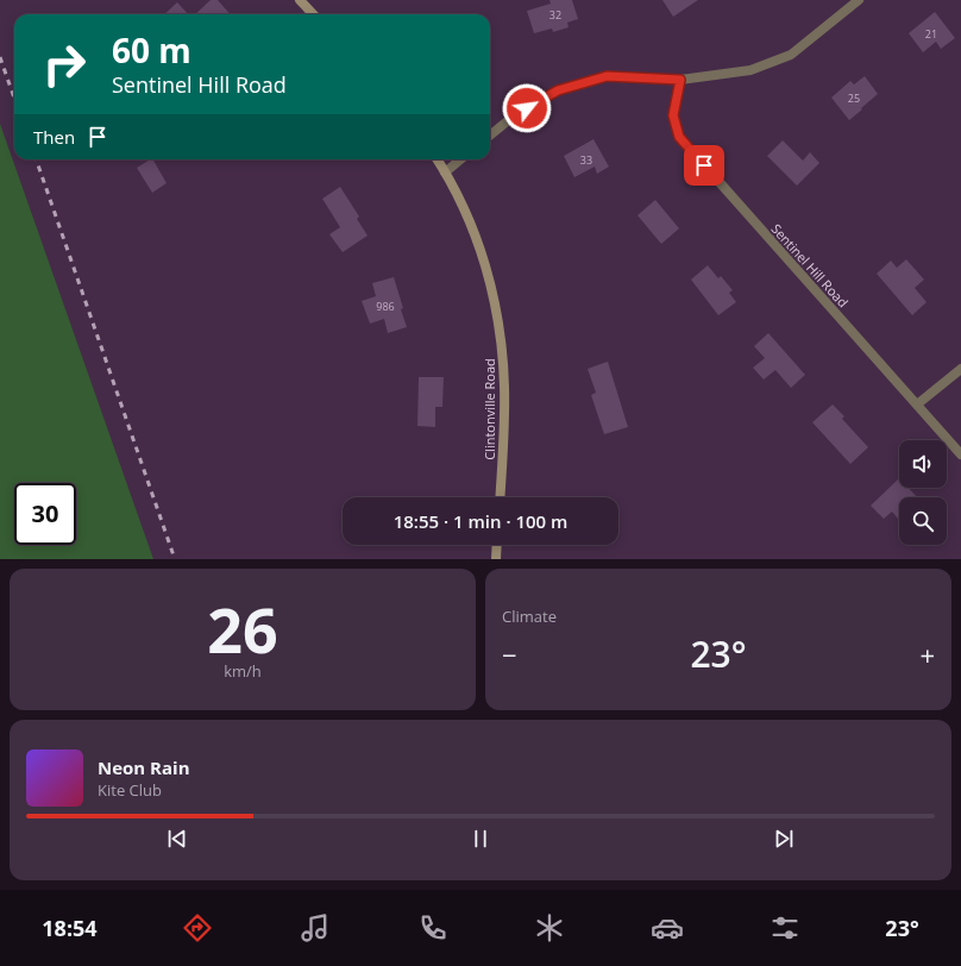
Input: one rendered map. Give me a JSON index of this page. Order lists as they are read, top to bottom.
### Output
{
  "streets": {
    "street": ["Sentinel Hill Road", "Clintonville Road"]
  },
  "house_numbers": [
    "32",
    "21",
    "25",
    "33",
    "986"
  ],
  "page": {
    "turn": ["60 m", "Sentinel Hill Road"],
    "then": "Then",
    "limit": "30",
    "trip": "18:55 · 1 min · 100 m",
    "tile": [
      ["26", "km/h"],
      "Climate"
    ],
    "heat": ["−", "23°", "+"],
    "song": ["Neon Rain", "Kite Club"],
    "tabs": ["18:54", "23°"]
  }
}
